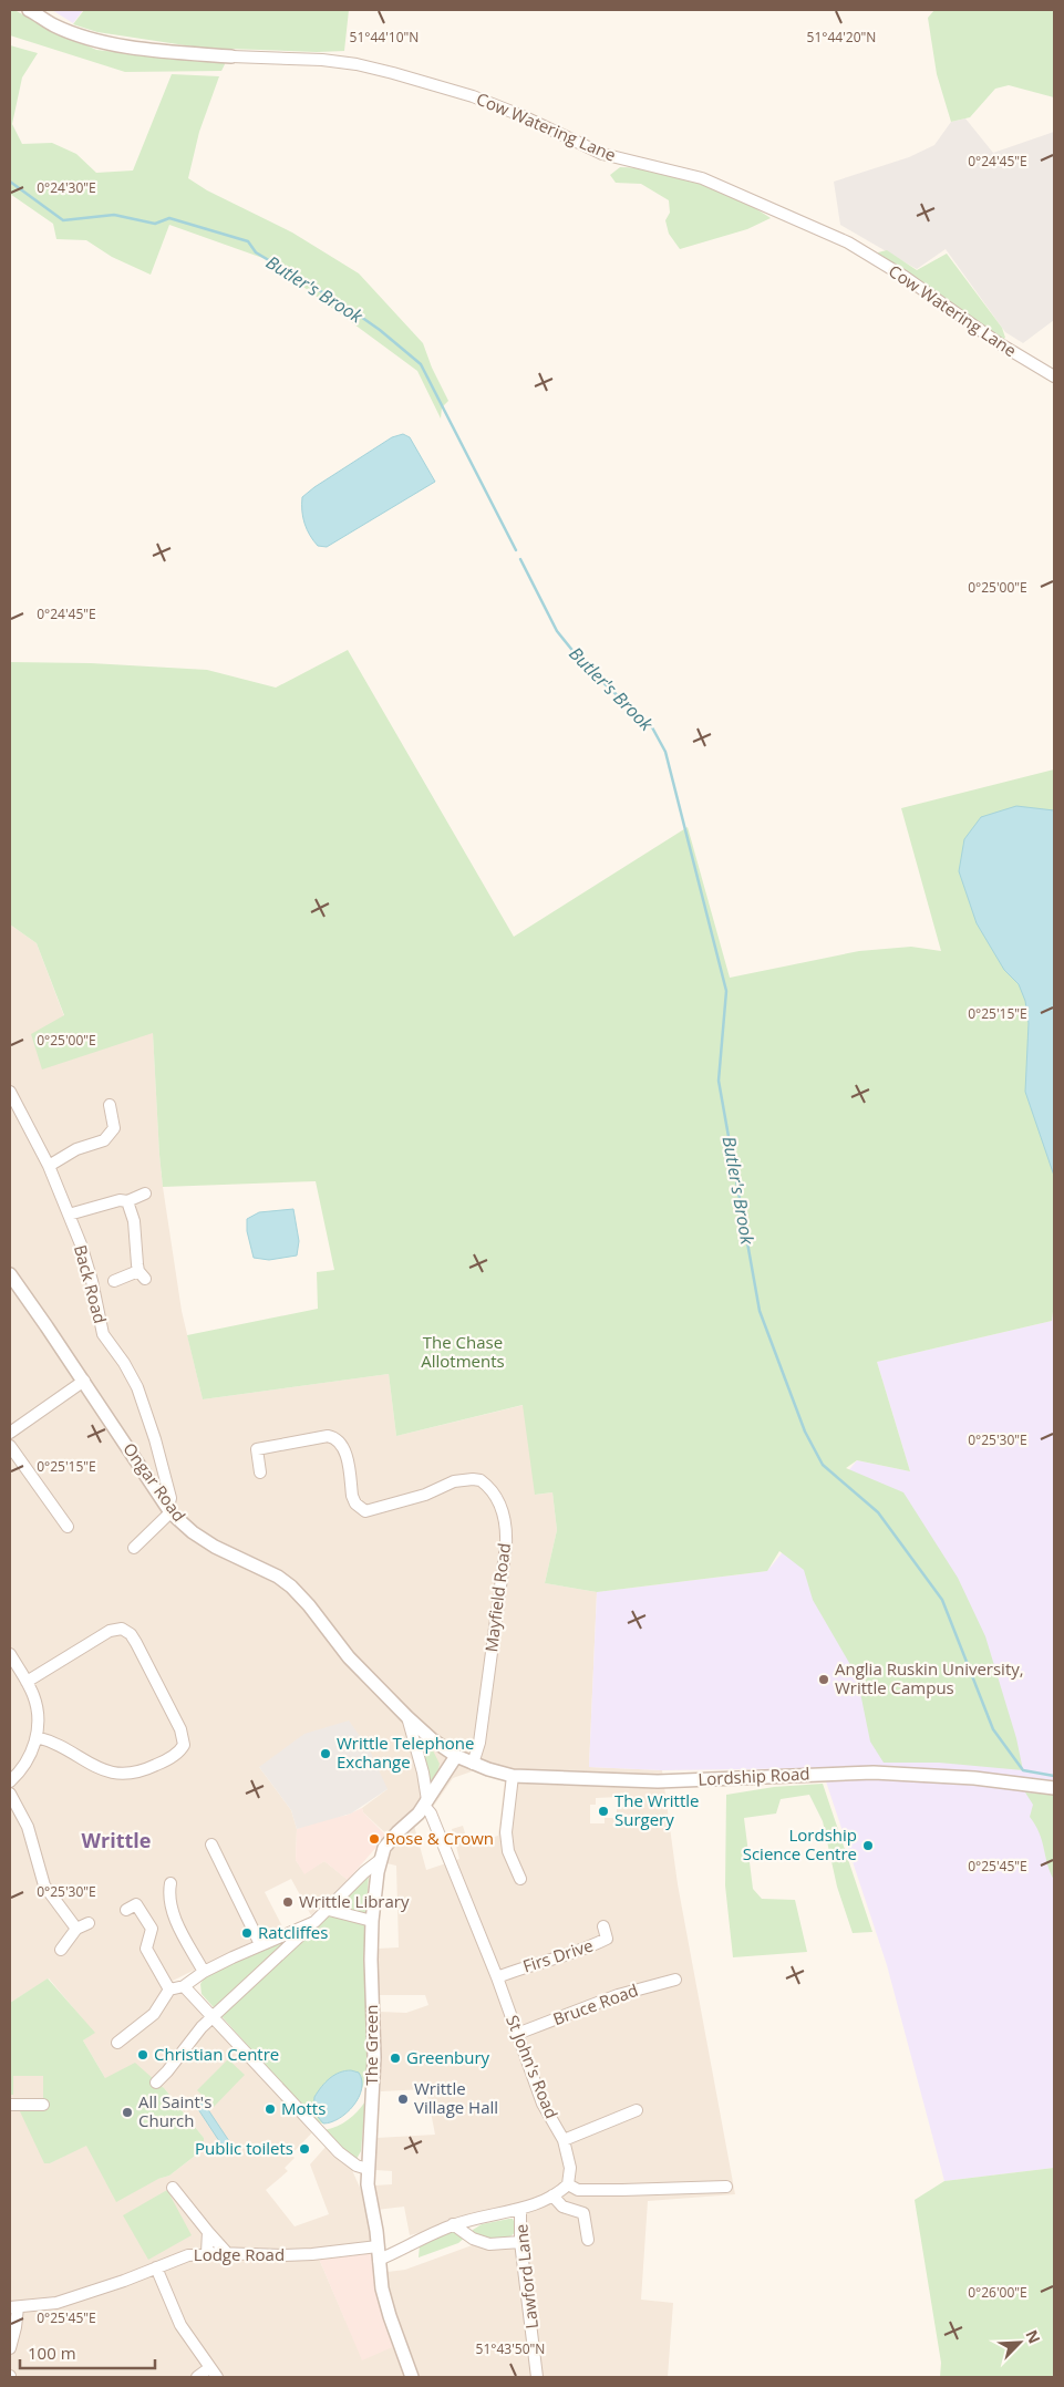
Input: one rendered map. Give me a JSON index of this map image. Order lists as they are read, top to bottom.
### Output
{
  "streets": {
    "street": [
      "Cow Watering Lane",
      "Back Road",
      "Ongar Road",
      "Mayfield Road",
      "Lordship Road",
      "Firs Drive",
      "Bruce Road",
      "The Green",
      "St John's Road",
      "Lodge Road",
      "Lawford Lane"
    ]
  },
  "crossings": [
    ["Back Road", "Ongar Road"],
    ["Ongar Road", "Lordship Road"],
    ["Ongar Road", "The Green"],
    ["Ongar Road", "St John's Road"],
    ["Mayfield Road", "Lordship Road"],
    ["Lordship Road", "The Green"],
    ["Firs Drive", "St John's Road"],
    ["Bruce Road", "St John's Road"],
    ["The Green", "St John's Road"],
    ["The Green", "Lodge Road"],
    ["St John's Road", "Lodge Road"],
    ["Lodge Road", "Lawford Lane"]
  ],
  "districts": ["Writtle"],
  "water": ["Butler's Brook"],
  "parks": ["The Chase Allotments"],
  "places": [
    "Anglia Ruskin University, Writtle Campus",
    "Writtle Telephone Exchange",
    "The Writtle Surgery",
    "Rose & Crown",
    "Lordship Science Centre",
    "Writtle Library",
    "Ratcliffes",
    "Christian Centre",
    "Greenbury",
    "Writtle Village Hall",
    "Motts",
    "All Saint's Church",
    "Public toilets"
  ],
  "scale_bar": "100 m",
  "north": "top right",
  "coordinates": [
    "51°44'10\"N",
    "51°44'20\"N",
    "0°24'45\"E",
    "0°24'30\"E",
    "0°25'00\"E",
    "0°25'15\"E",
    "0°25'30\"E",
    "0°25'45\"E",
    "0°26'00\"E",
    "51°43'50\"N"
  ]
}
